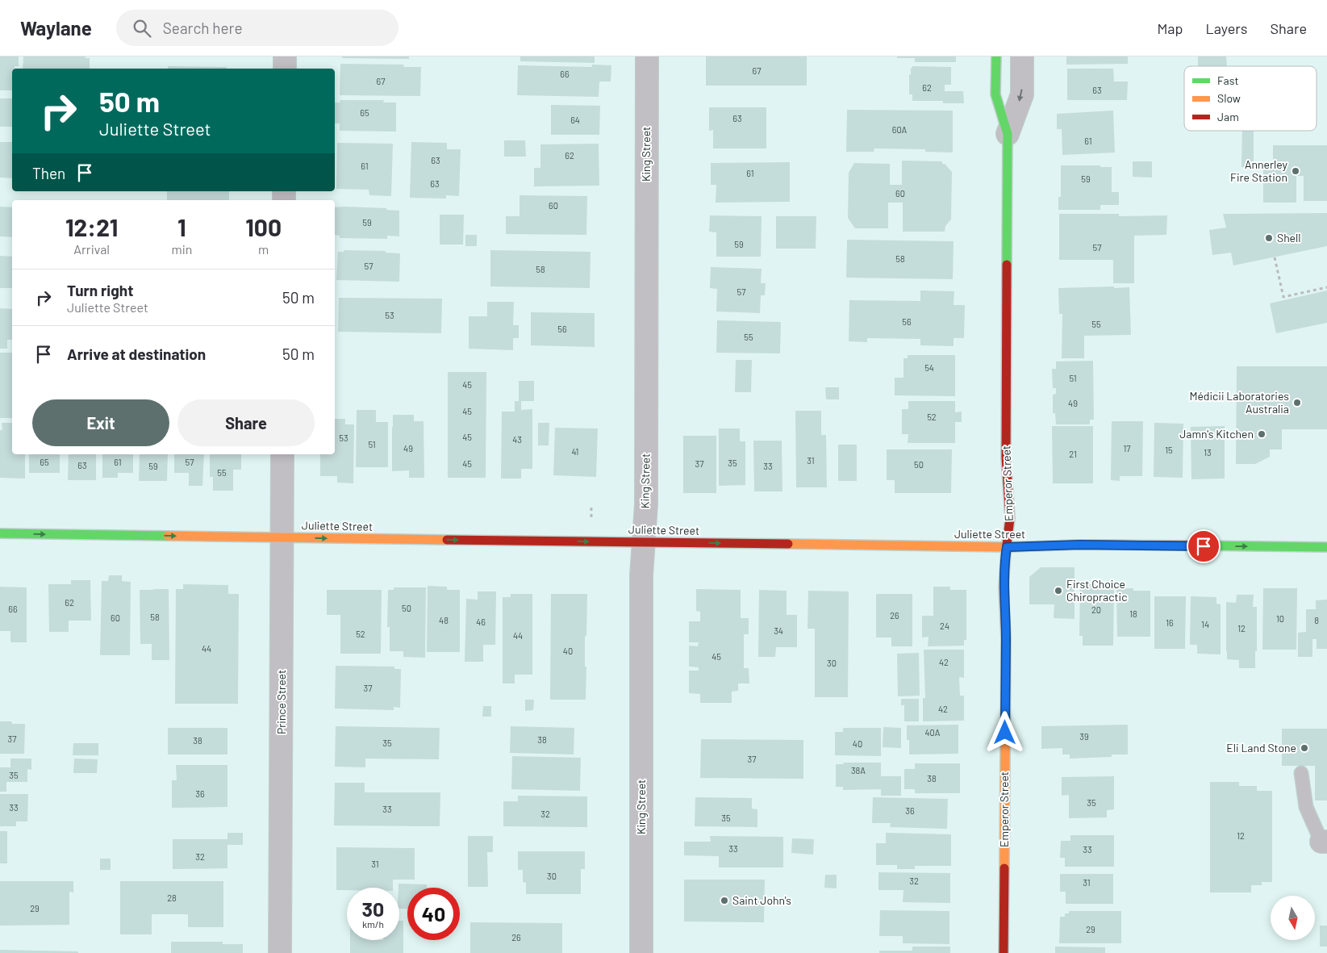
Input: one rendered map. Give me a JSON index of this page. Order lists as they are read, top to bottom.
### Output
{
  "streets": {
    "main road": ["Emperor Street", "Juliette Street"],
    "street": ["King Street", "Prince Street"]
  },
  "crossings": [
    ["King Street", "Juliette Street"],
    ["Emperor Street", "Juliette Street"],
    ["Juliette Street", "Prince Street"]
  ],
  "one_way": ["Juliette Street"],
  "places": [
    "Annerley Fire Station",
    "Shell",
    "Médicii Laboratories Australia",
    "Jamn's Kitchen",
    "First Choice Chiropractic",
    "Eli Land Stone",
    "Saint John's"
  ],
  "house_numbers": [
    "67",
    "66",
    "67",
    "62",
    "63",
    "65",
    "63",
    "64",
    "60A",
    "61",
    "62",
    "63",
    "61",
    "61",
    "59",
    "63",
    "60",
    "60",
    "59",
    "59",
    "57",
    "58",
    "57",
    "58",
    "57",
    "53",
    "56",
    "55",
    "56",
    "55",
    "54",
    "51",
    "45",
    "49",
    "45",
    "52",
    "45",
    "53",
    "43",
    "51",
    "49",
    "17",
    "15",
    "41",
    "13",
    "21",
    "31",
    "65",
    "61",
    "57",
    "35",
    "45",
    "37",
    "50",
    "63",
    "59",
    "33",
    "55",
    "62",
    "50",
    "66",
    "20",
    "18",
    "26",
    "58",
    "60",
    "10",
    "48",
    "8",
    "46",
    "16",
    "14",
    "24",
    "12",
    "34",
    "52",
    "44",
    "44",
    "40",
    "45",
    "42",
    "30",
    "37",
    "42",
    "40A",
    "39",
    "37",
    "38",
    "38",
    "35",
    "40",
    "37",
    "38A",
    "35",
    "38",
    "36",
    "35",
    "33",
    "33",
    "36",
    "32",
    "35",
    "12",
    "33",
    "33",
    "32",
    "31",
    "30",
    "32",
    "31",
    "28",
    "29",
    "29",
    "26"
  ],
  "legend": ["Fast", "Slow", "Jam"],
  "north": "bottom",
  "page": {
    "header": "Waylane",
    "search": "Search here",
    "nav": ["Map", "Layers", "Share"],
    "turn": ["50 m", "Juliette Street"],
    "then": "Then",
    "eta": [
      "12:21",
      "Arrival",
      "1",
      "min",
      "100",
      "m"
    ],
    "list": [
      {
        "name": "Turn right",
        "note": "Juliette Street",
        "value": "50 m"
      },
      {
        "name": "Arrive at destination",
        "value": "50 m"
      }
    ],
    "buttons": ["Exit", "Share"],
    "speed": "30 km/h",
    "limit": "40"
  }
}
